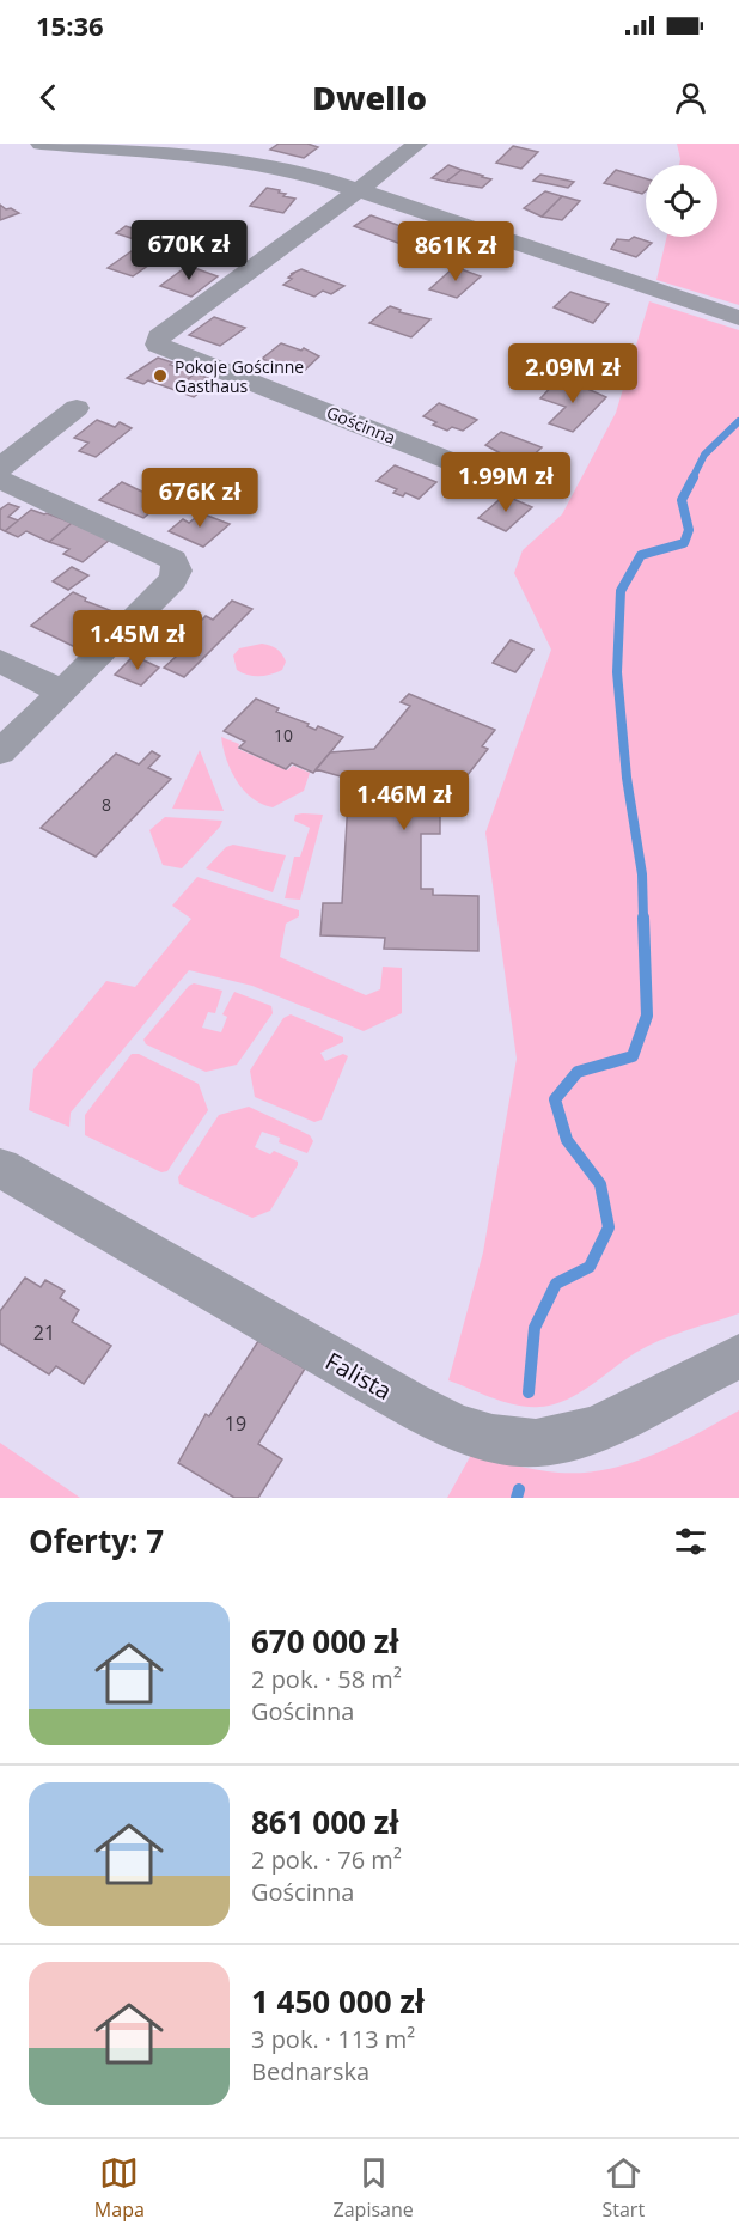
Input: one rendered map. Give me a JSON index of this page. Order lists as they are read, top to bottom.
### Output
{
  "streets": {
    "street": ["Gościnna", "Falista"]
  },
  "places": ["Pokoje Gościnne Gasthaus"],
  "house_numbers": [
    "10",
    "8",
    "21",
    "19"
  ],
  "page": {
    "status": "15:36",
    "header": "Dwello",
    "price": [
      "670K zł",
      "861K zł",
      "2.09M zł",
      "1.99M zł",
      "676K zł",
      "1.45M zł",
      "1.46M zł"
    ],
    "heading": "Oferty: 7",
    "list": [
      {
        "name": "670 000 zł",
        "note": "2 pok. · 58 m² · Gościnna"
      },
      {
        "name": "861 000 zł",
        "note": "2 pok. · 76 m² · Gościnna"
      },
      {
        "name": "1 450 000 zł",
        "note": "3 pok. · 113 m² · Bednarska"
      }
    ],
    "tabs": ["Mapa", "Zapisane", "Start"]
  }
}
